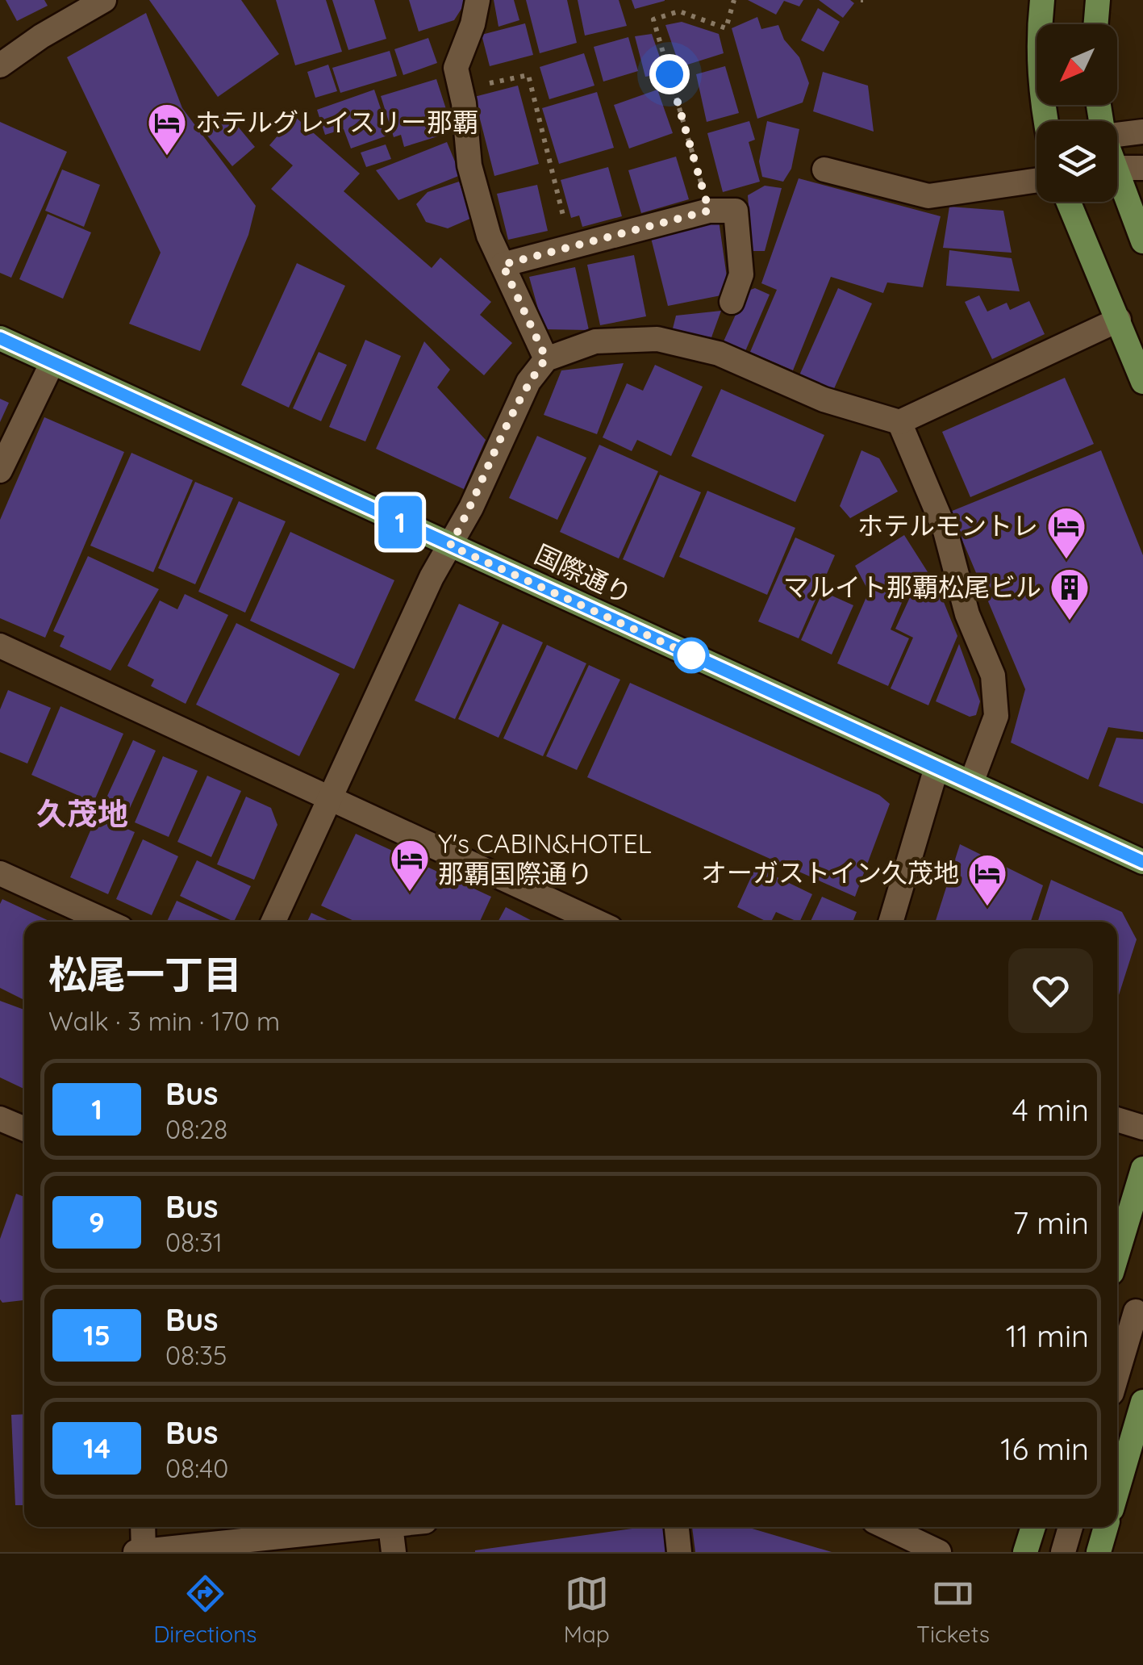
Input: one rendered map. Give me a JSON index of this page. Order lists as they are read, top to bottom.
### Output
{
  "streets": {
    "main road": ["国際通り"]
  },
  "districts": ["久茂地"],
  "places": {
    "hotel": [
      "ホテルグレイスリー那覇",
      "ホテルモントレ",
      "Y's CABIN&HOTEL 那覇国際通り",
      "オーガストイン久茂地"
    ],
    "building": ["マルイト那覇松尾ビル"]
  },
  "lines": ["bus line 1"],
  "north": "bottom left",
  "page": {
    "on_map": "1",
    "heading": ["松尾一丁目", "Walk · 3 min · 170 m"],
    "list": [
      {
        "mark": "1",
        "name": "Bus",
        "note": "08:28",
        "value": "4 min"
      },
      {
        "mark": "9",
        "name": "Bus",
        "note": "08:31",
        "value": "7 min"
      },
      {
        "mark": "15",
        "name": "Bus",
        "note": "08:35",
        "value": "11 min"
      },
      {
        "mark": "14",
        "name": "Bus",
        "note": "08:40",
        "value": "16 min"
      }
    ],
    "tabs": ["Directions", "Map", "Tickets"]
  }
}
